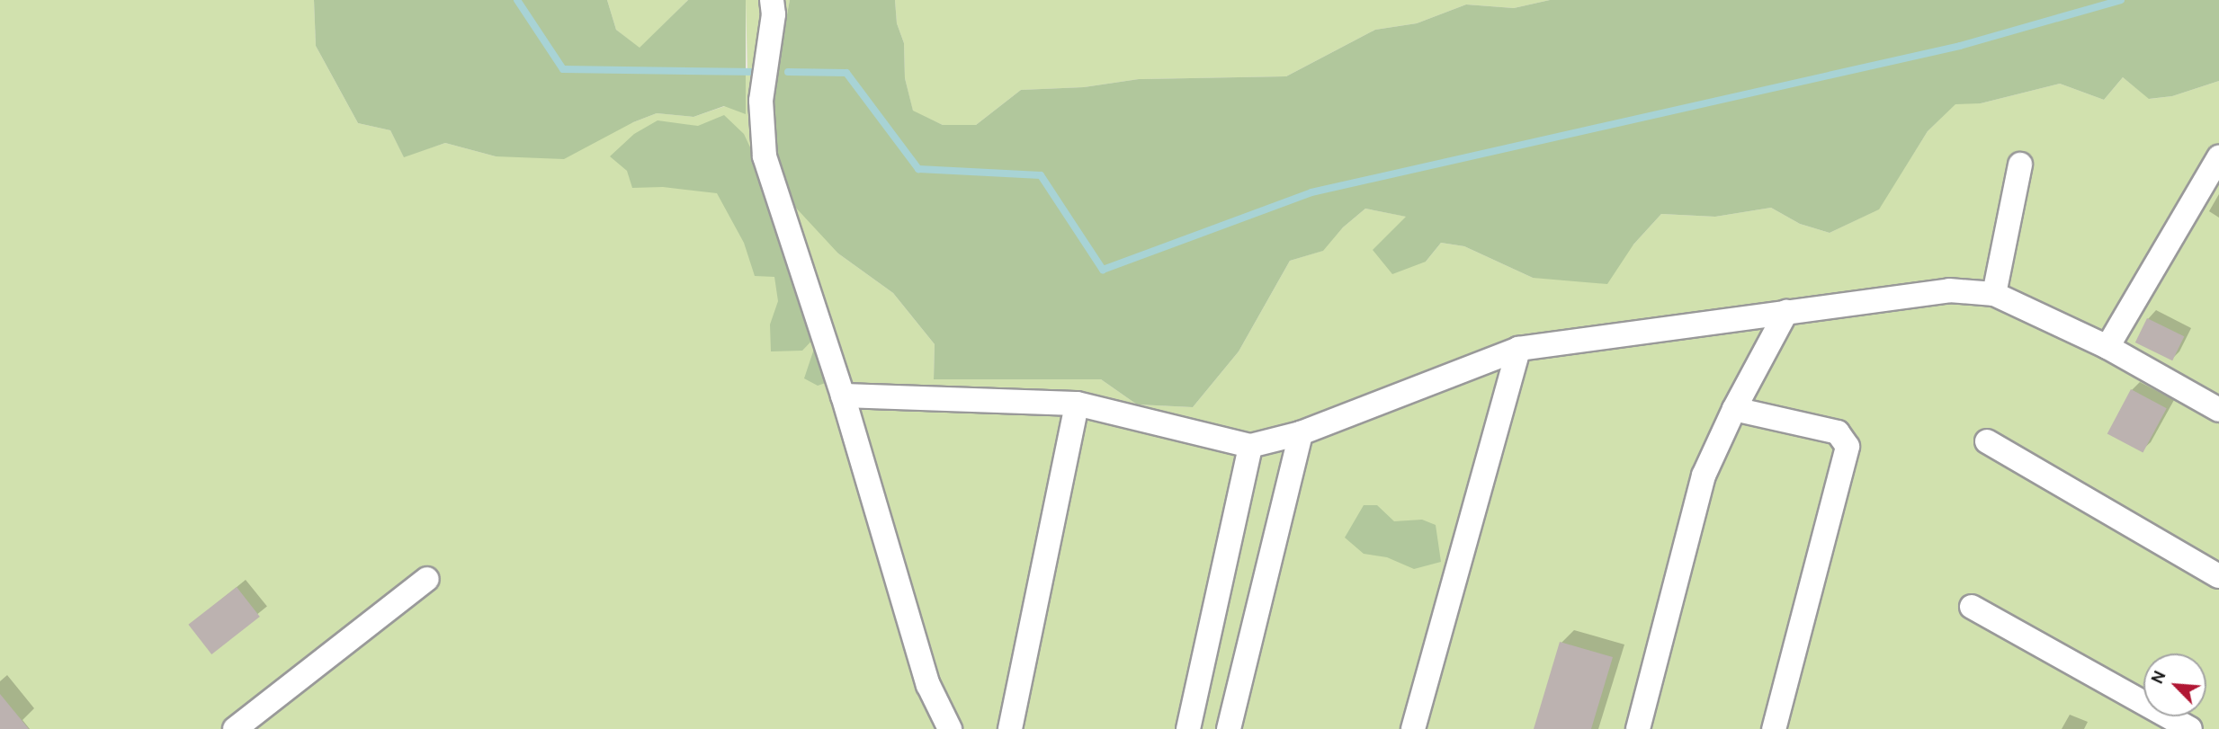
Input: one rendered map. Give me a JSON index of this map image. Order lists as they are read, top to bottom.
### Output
{
  "north": "top left"
}
